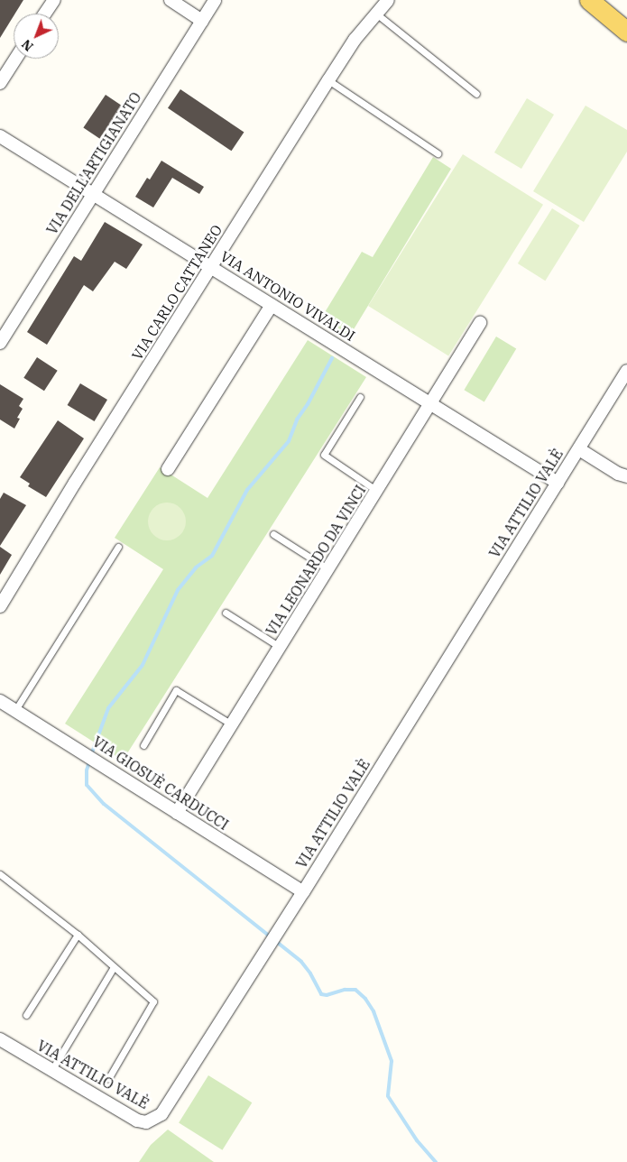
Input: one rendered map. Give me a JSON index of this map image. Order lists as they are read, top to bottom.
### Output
{
  "streets": {
    "street": [
      "VIA DELL'ARTIGIANATO",
      "VIA CARLO CATTANEO",
      "VIA ANTONIO VIVALDI",
      "VIA ATTILIO VALÈ",
      "VIA LEONARDO DA VINCI",
      "VIA GIOSUÈ CARDUCCI"
    ]
  },
  "crossings": [
    ["VIA DELL'ARTIGIANATO", "VIA ANTONIO VIVALDI"],
    ["VIA CARLO CATTANEO", "VIA ANTONIO VIVALDI"],
    ["VIA ANTONIO VIVALDI", "VIA ATTILIO VALÈ"],
    ["VIA ANTONIO VIVALDI", "VIA LEONARDO DA VINCI"],
    ["VIA ATTILIO VALÈ", "VIA GIOSUÈ CARDUCCI"],
    ["VIA LEONARDO DA VINCI", "VIA GIOSUÈ CARDUCCI"]
  ],
  "north": "bottom left"
}
